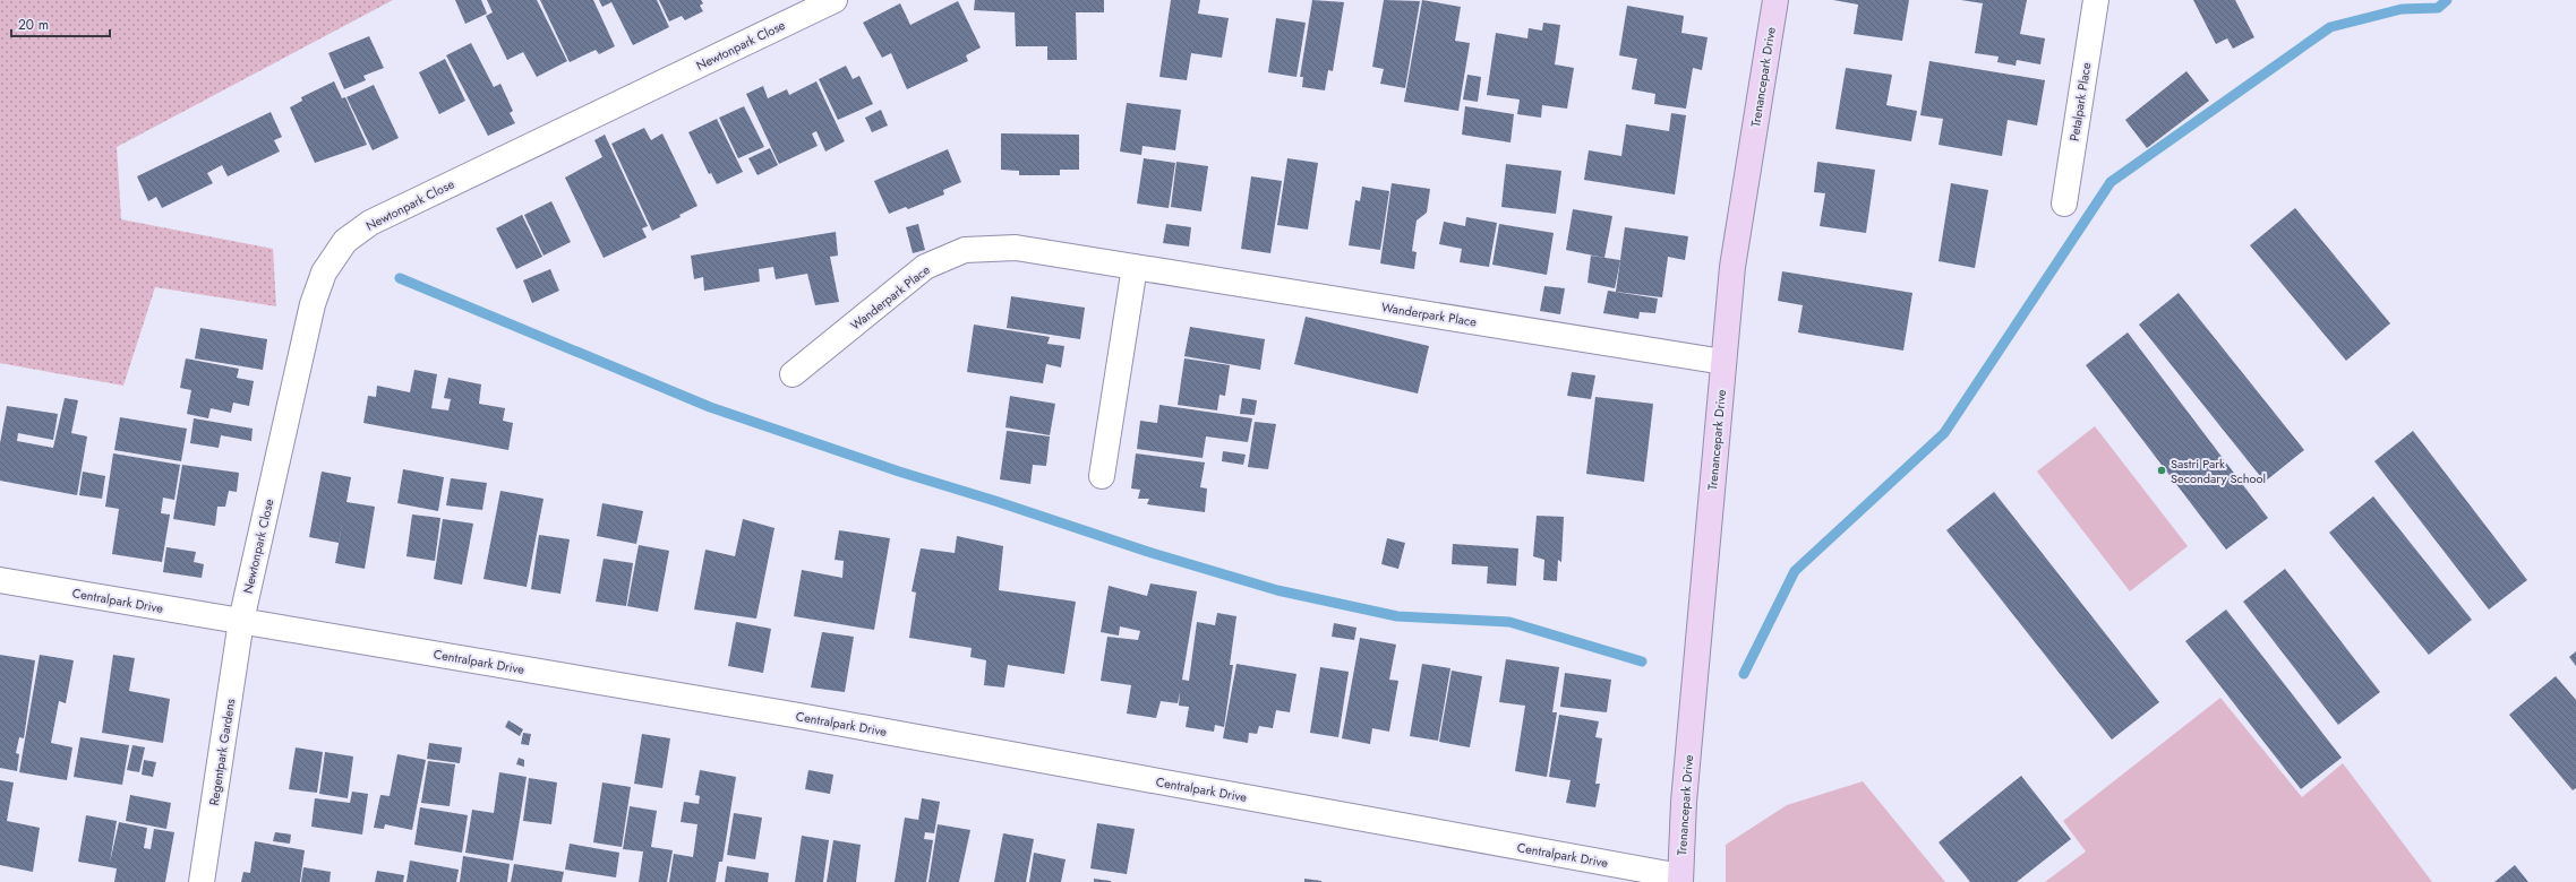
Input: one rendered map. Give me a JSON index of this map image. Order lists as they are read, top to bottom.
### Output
{
  "streets": {
    "street": [
      "Newtonpark Close",
      "Trenancepark Drive",
      "Petalpark Place",
      "Wanderpark Place",
      "Centralpark Drive",
      "Regentpark Gardens"
    ]
  },
  "crossings": [
    ["Newtonpark Close", "Centralpark Drive"],
    ["Newtonpark Close", "Regentpark Gardens"],
    ["Trenancepark Drive", "Wanderpark Place"],
    ["Trenancepark Drive", "Centralpark Drive"],
    ["Centralpark Drive", "Regentpark Gardens"]
  ],
  "places": ["Sastri Park Secondary School"],
  "scale_bar": "20 m"
}
